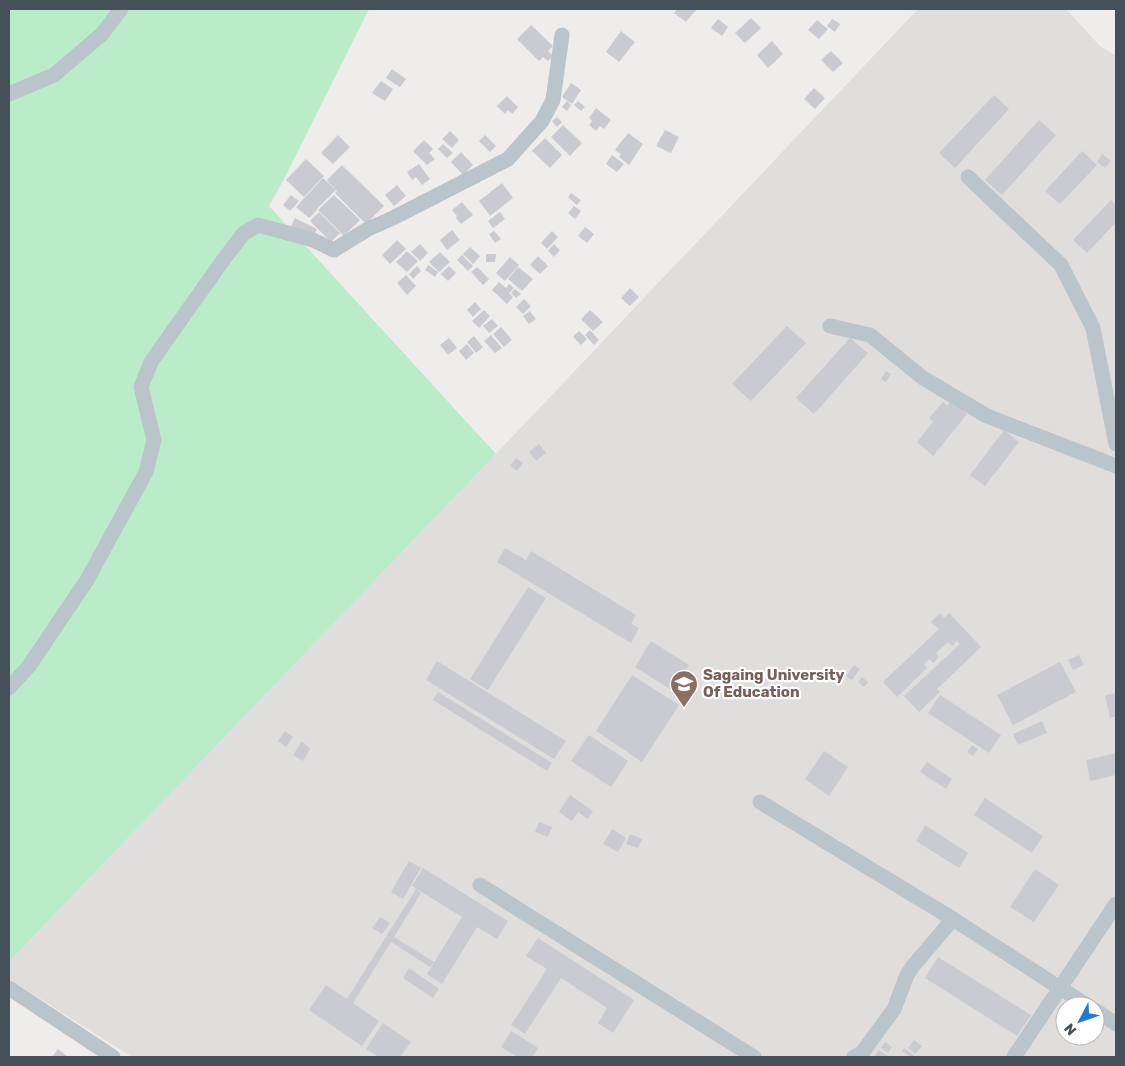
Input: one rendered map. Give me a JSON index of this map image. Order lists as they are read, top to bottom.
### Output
{
  "places": {
    "school or university": ["Sagaing University Of Education"]
  },
  "north": "bottom left"
}
